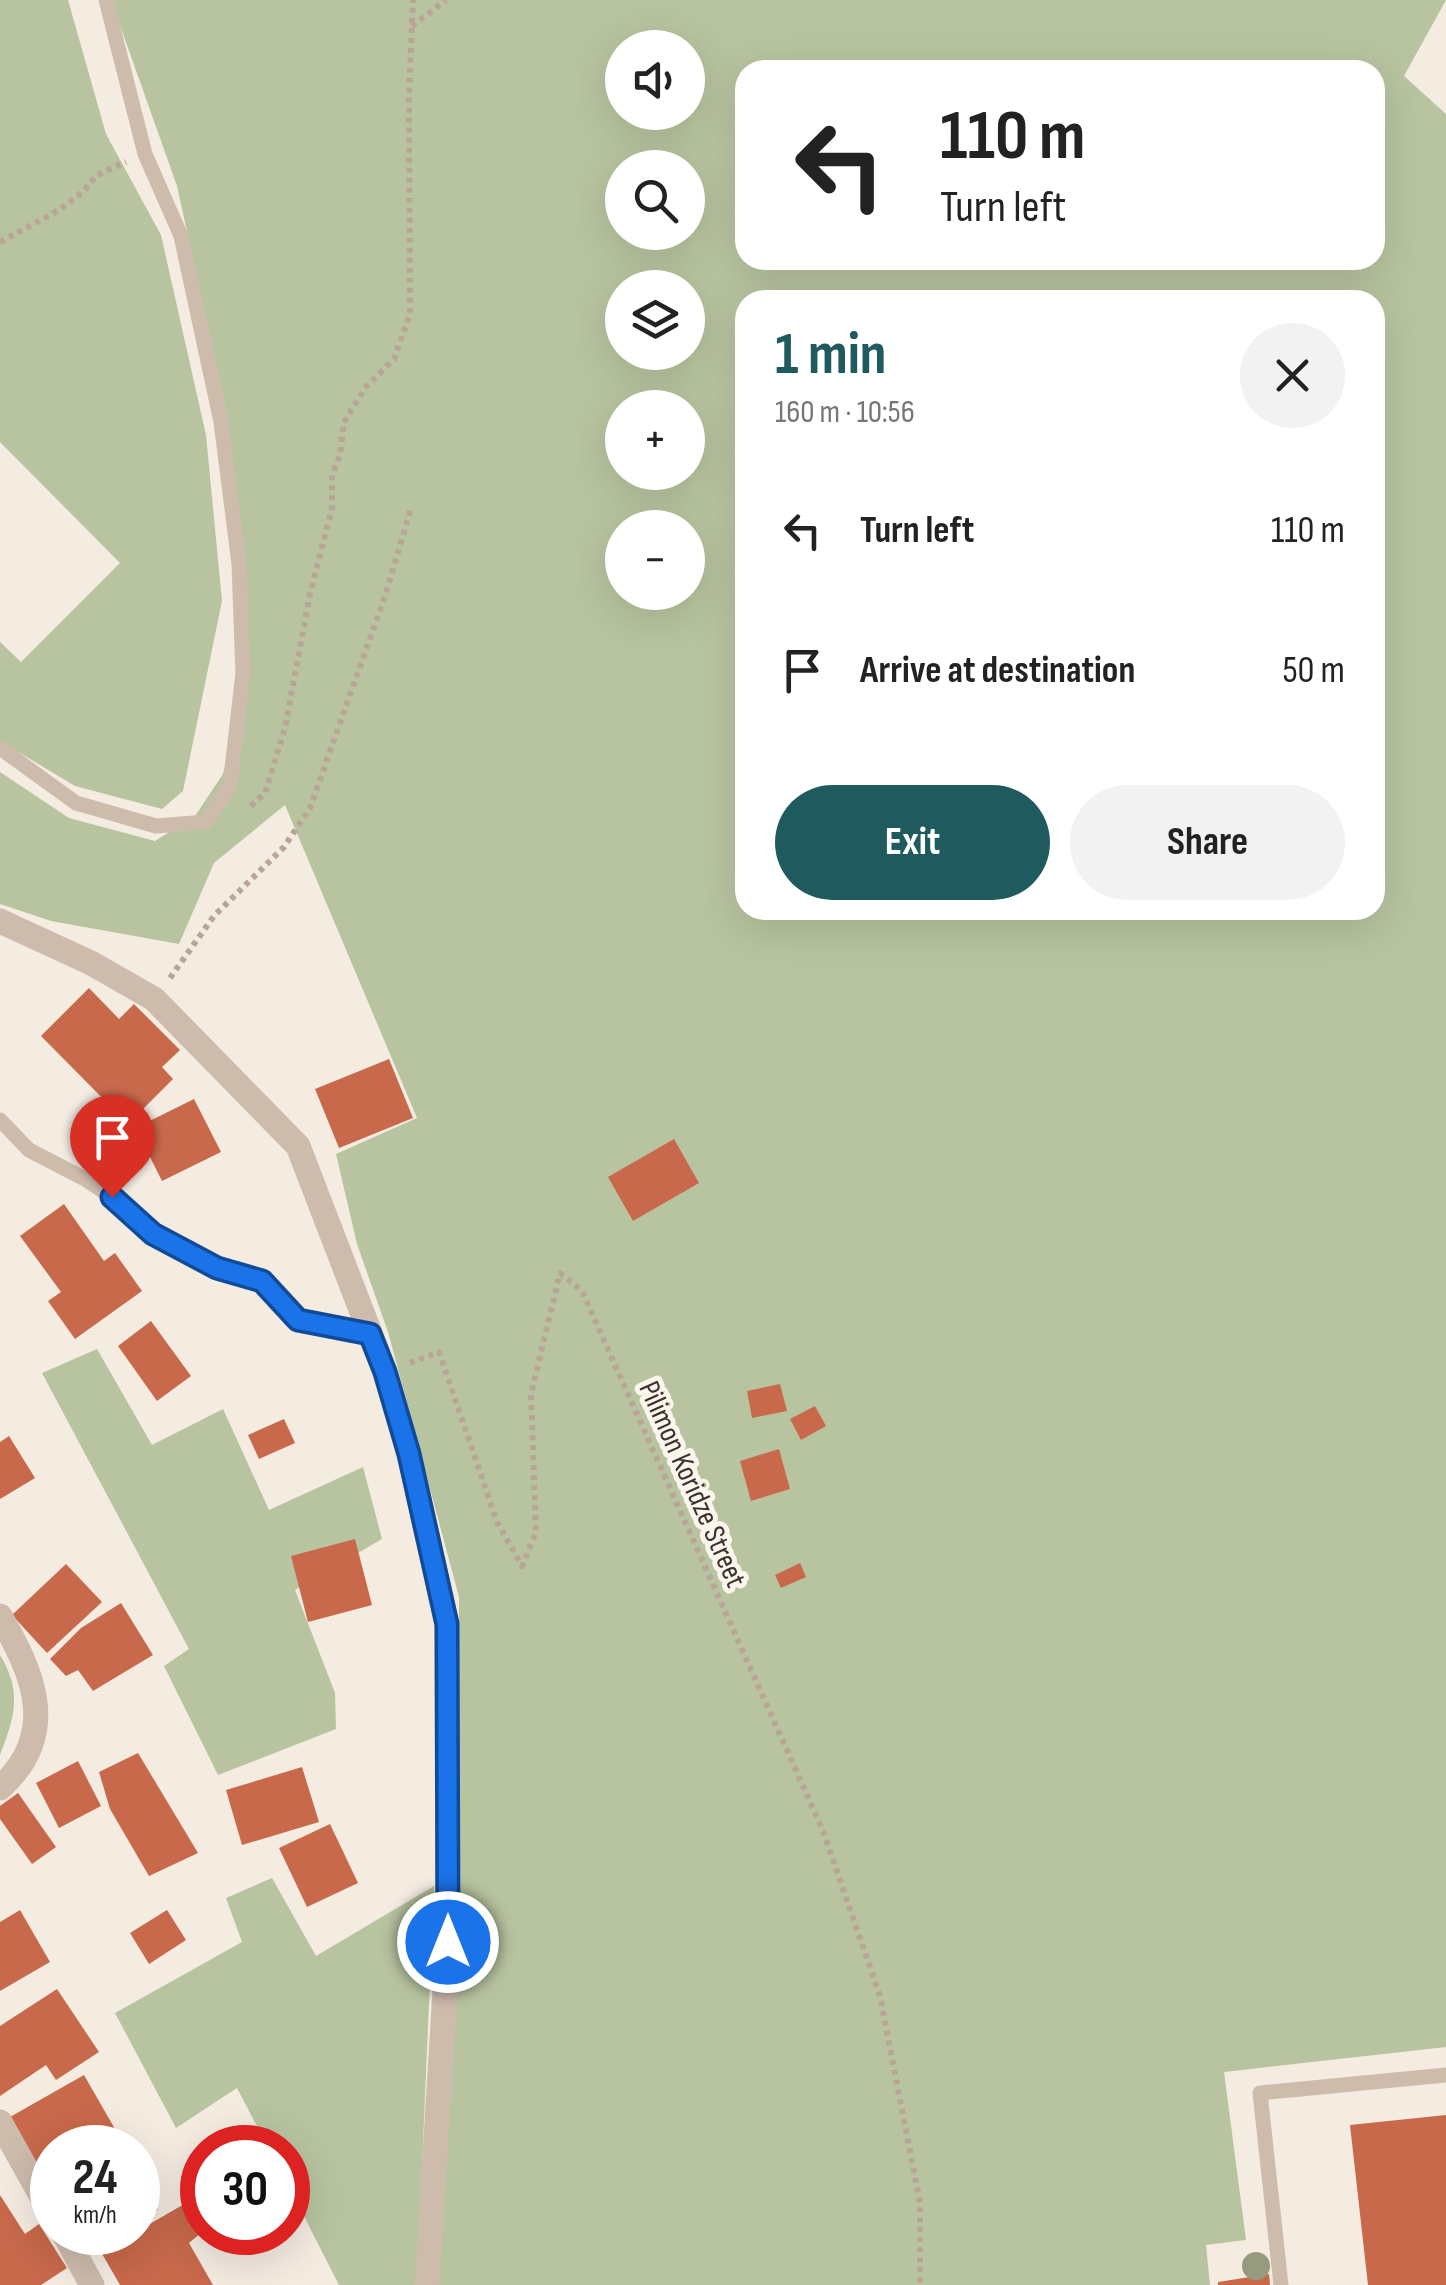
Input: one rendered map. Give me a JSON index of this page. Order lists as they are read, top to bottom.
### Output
{
  "streets": {
    "path": ["Pilimon Koridze Street"]
  },
  "page": {
    "map_buttons": ["+", "−"],
    "turn": ["110 m", "Turn left"],
    "heading": ["1 min", "160 m · 10:56"],
    "list": [
      {
        "name": "Turn left",
        "value": "110 m"
      },
      {
        "name": "Arrive at destination",
        "value": "50 m"
      }
    ],
    "buttons": ["Exit", "Share"],
    "speed": "24 km/h",
    "limit": "30"
  }
}
